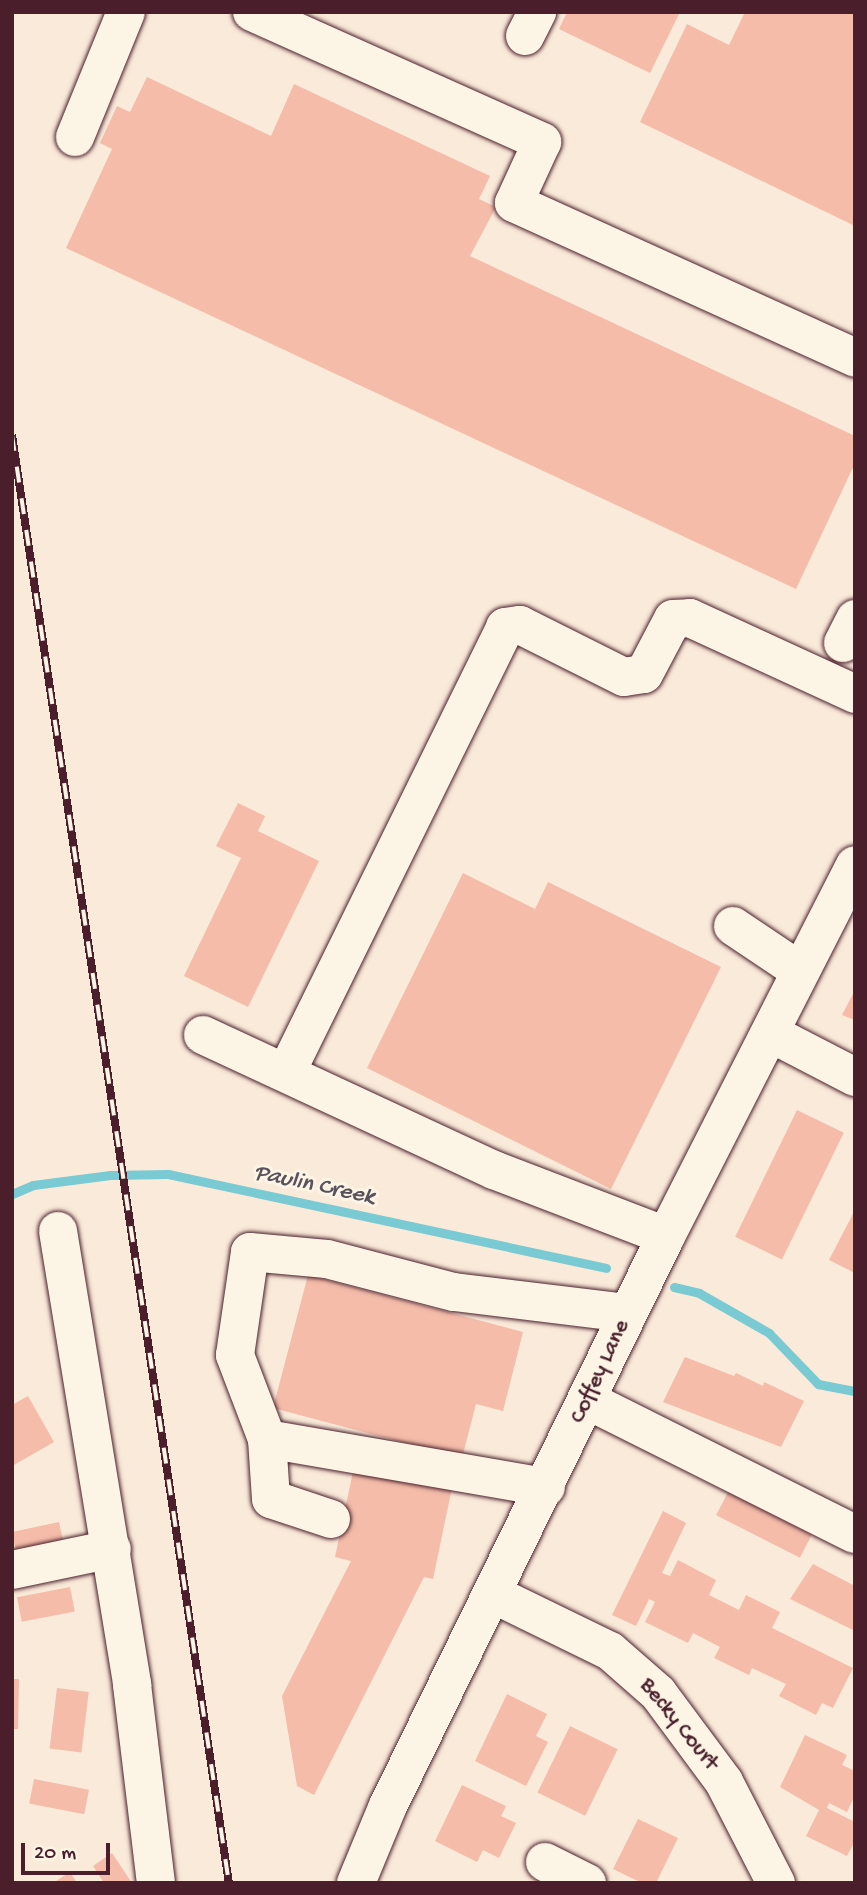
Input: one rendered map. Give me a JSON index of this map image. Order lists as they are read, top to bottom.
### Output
{
  "streets": {
    "street": ["Coffey Lane", "Becky Court"]
  },
  "crossings": [
    ["Coffey Lane", "Becky Court"]
  ],
  "water": ["Paulin Creek"],
  "scale_bar": "20 m"
}
